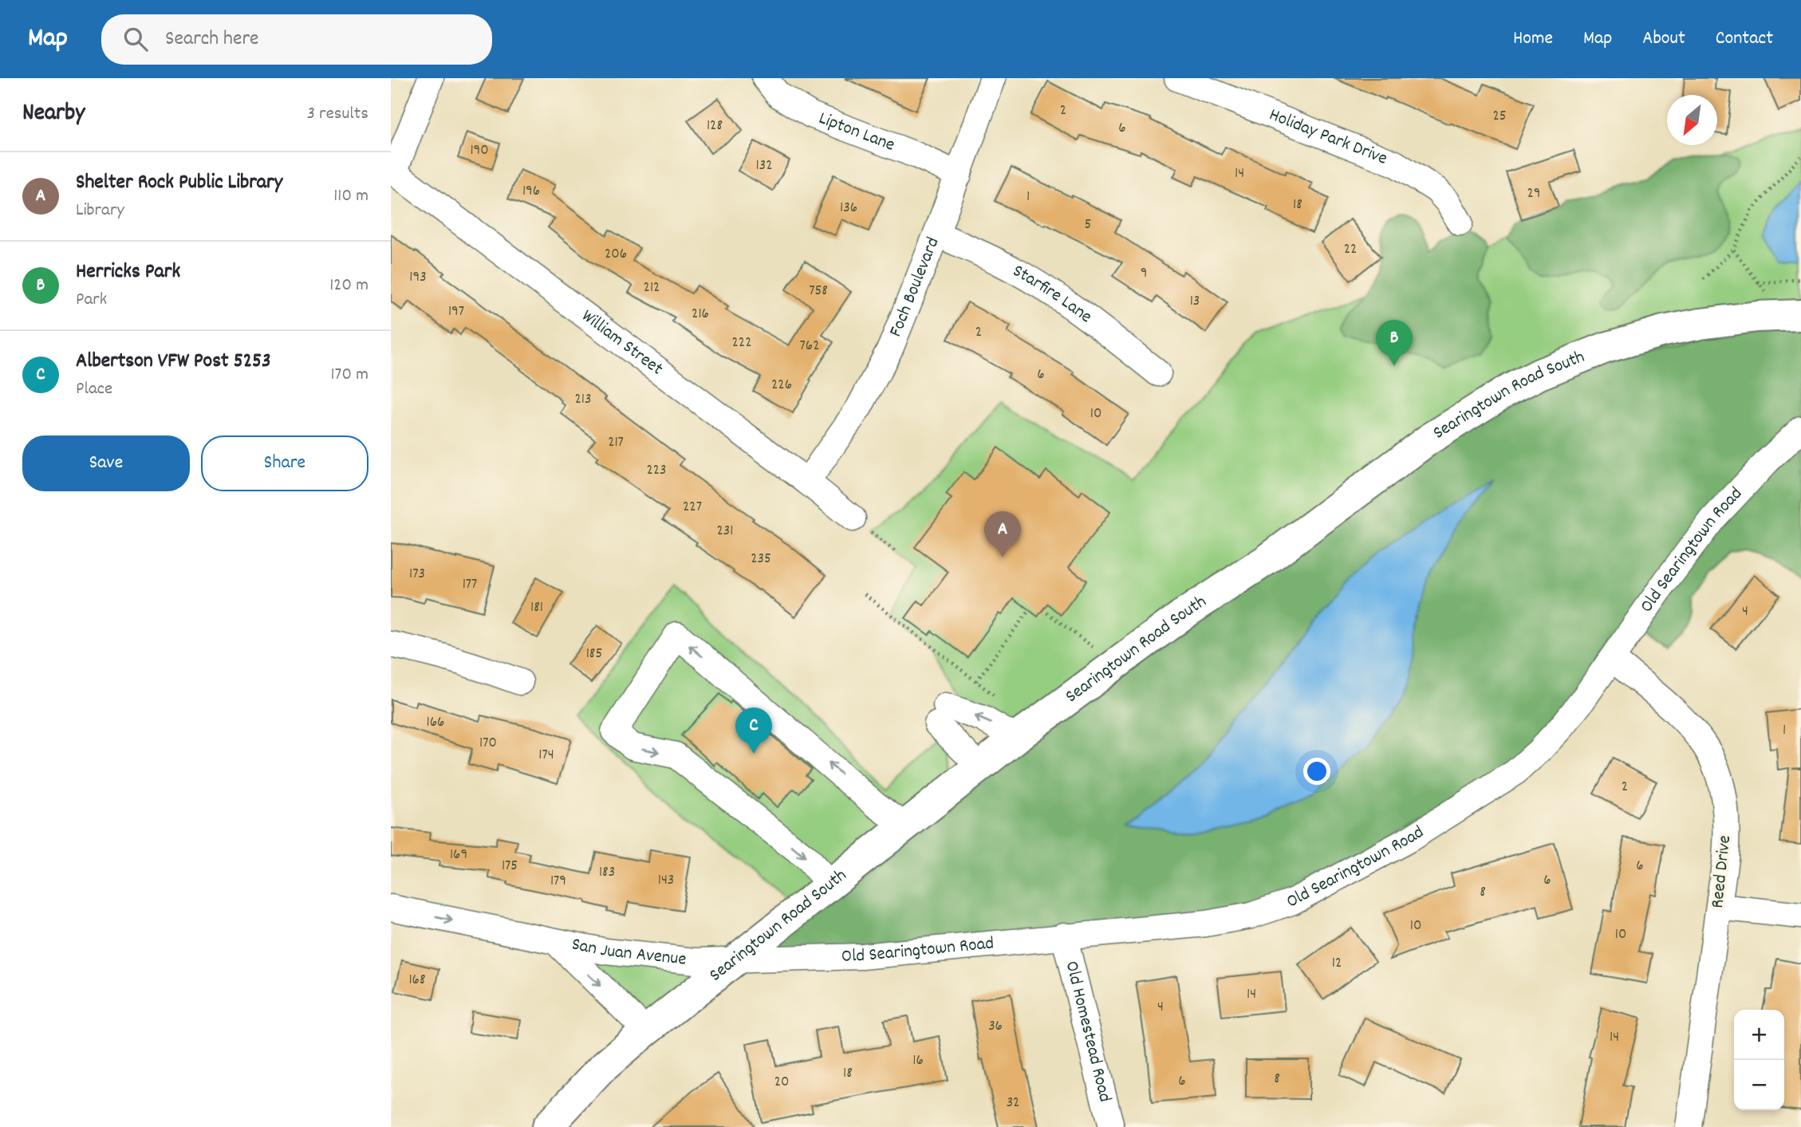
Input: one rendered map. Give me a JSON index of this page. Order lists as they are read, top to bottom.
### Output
{
  "streets": {
    "main road": ["Searingtown Road South"],
    "street": [
      "Lipton Lane",
      "Holiday Park Drive",
      "Foch Boulevard",
      "Starfire Lane",
      "William Street",
      "Old Searingtown Road",
      "Reed Drive",
      "San Juan Avenue",
      "Old Homestead Road"
    ]
  },
  "crossings": [
    ["Lipton Lane", "Foch Boulevard"],
    ["Foch Boulevard", "Starfire Lane"],
    ["Foch Boulevard", "William Street"],
    ["Searingtown Road South", "Old Searingtown Road"],
    ["Searingtown Road South", "San Juan Avenue"],
    ["Old Searingtown Road", "Reed Drive"],
    ["Old Searingtown Road", "San Juan Avenue"],
    ["Old Searingtown Road", "Old Homestead Road"]
  ],
  "house_numbers": [
    "2",
    "25",
    "128",
    "6",
    "190",
    "132",
    "14",
    "196",
    "29",
    "1",
    "18",
    "136",
    "5",
    "22",
    "206",
    "9",
    "193",
    "212",
    "758",
    "13",
    "197",
    "216",
    "2",
    "222",
    "762",
    "6",
    "226",
    "213",
    "10",
    "217",
    "223",
    "227",
    "231",
    "235",
    "173",
    "177",
    "181",
    "4",
    "185",
    "166",
    "1",
    "170",
    "174",
    "2",
    "169",
    "175",
    "6",
    "183",
    "143",
    "6",
    "179",
    "8",
    "10",
    "10",
    "12",
    "168",
    "14",
    "4",
    "36",
    "14",
    "16",
    "18",
    "8",
    "6",
    "20",
    "32"
  ],
  "north": "bottom left",
  "page": {
    "header": "Map",
    "search": "Search here",
    "nav": [
      "Home",
      "Map",
      "About",
      "Contact"
    ],
    "heading": ["Nearby", "3 results"],
    "list": [
      {
        "mark": "A",
        "name": "Shelter Rock Public Library",
        "note": "Library",
        "value": "110 m"
      },
      {
        "mark": "B",
        "name": "Herricks Park",
        "note": "Park",
        "value": "120 m"
      },
      {
        "mark": "C",
        "name": "Albertson VFW Post 5253",
        "note": "Place",
        "value": "170 m"
      }
    ],
    "pins": ["B", "A", "C"],
    "buttons": ["Save", "Share"],
    "map_buttons": ["+", "−"]
  }
}
